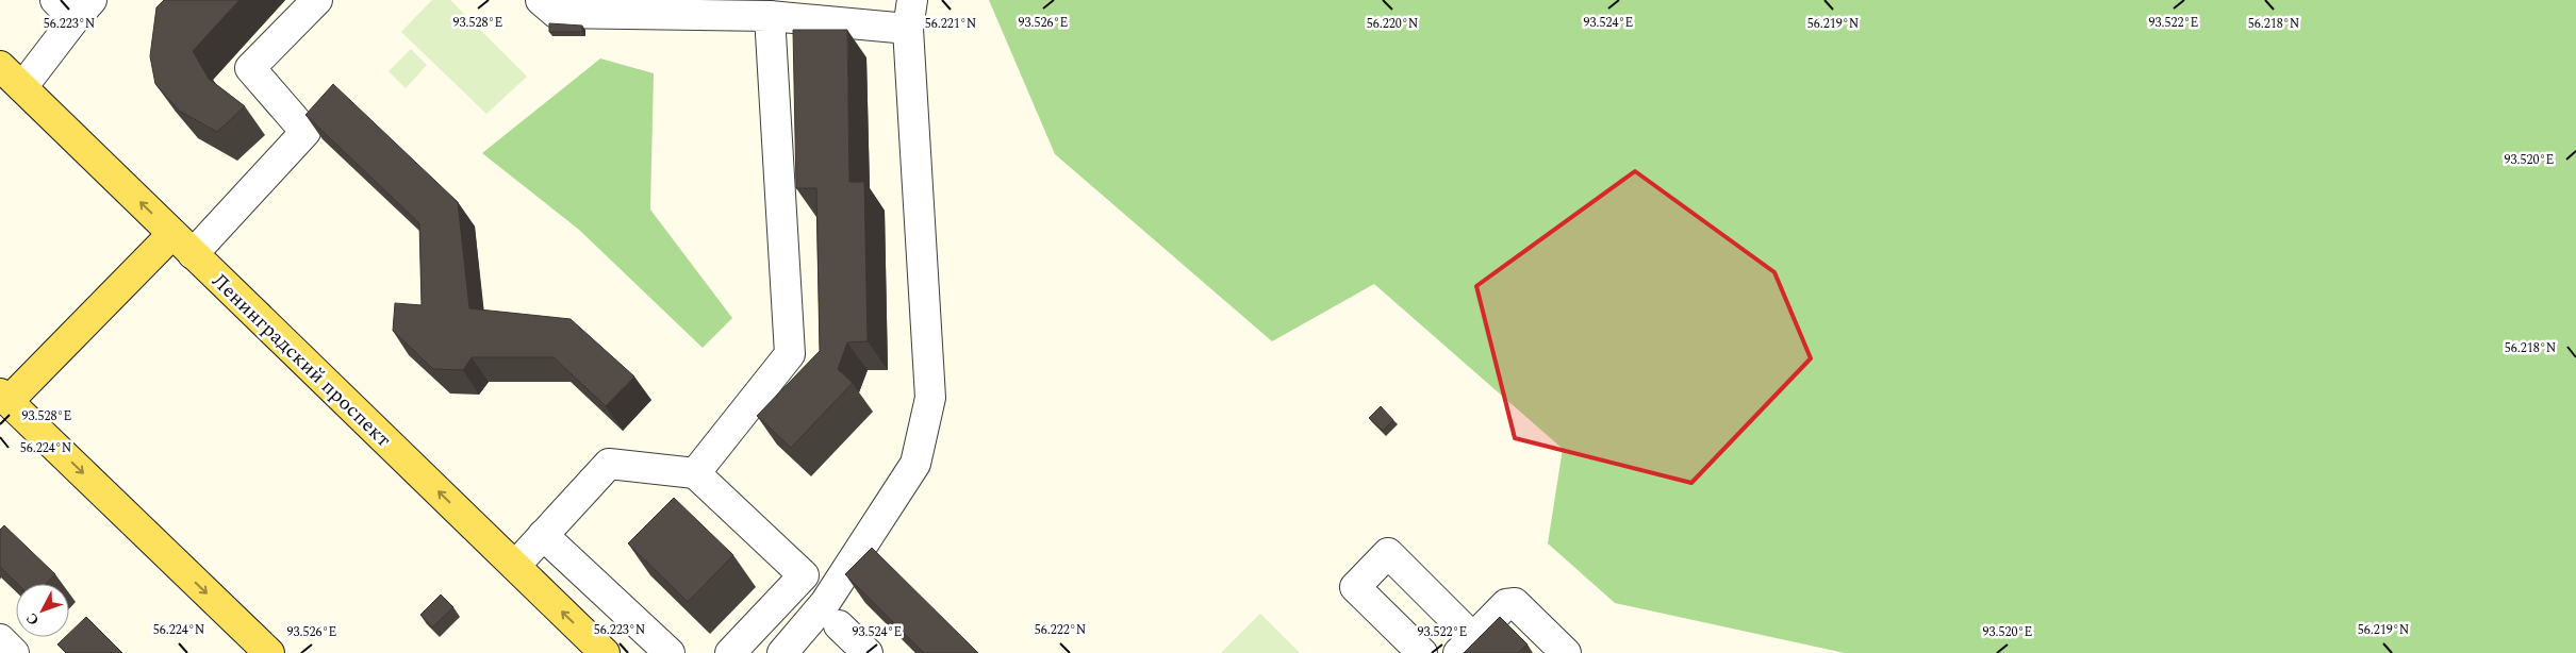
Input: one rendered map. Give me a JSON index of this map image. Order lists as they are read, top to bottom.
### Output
{
  "streets": {
    "main road": ["Ленинградский проспект"]
  },
  "north": "bottom left",
  "coordinates": [
    "93.528°E",
    "93.526°E",
    "93.524°E",
    "93.522°E",
    "56.223°N",
    "56.221°N",
    "56.220°N",
    "56.219°N",
    "56.218°N",
    "93.520°E",
    "56.224°N",
    "56.222°N"
  ]
}
